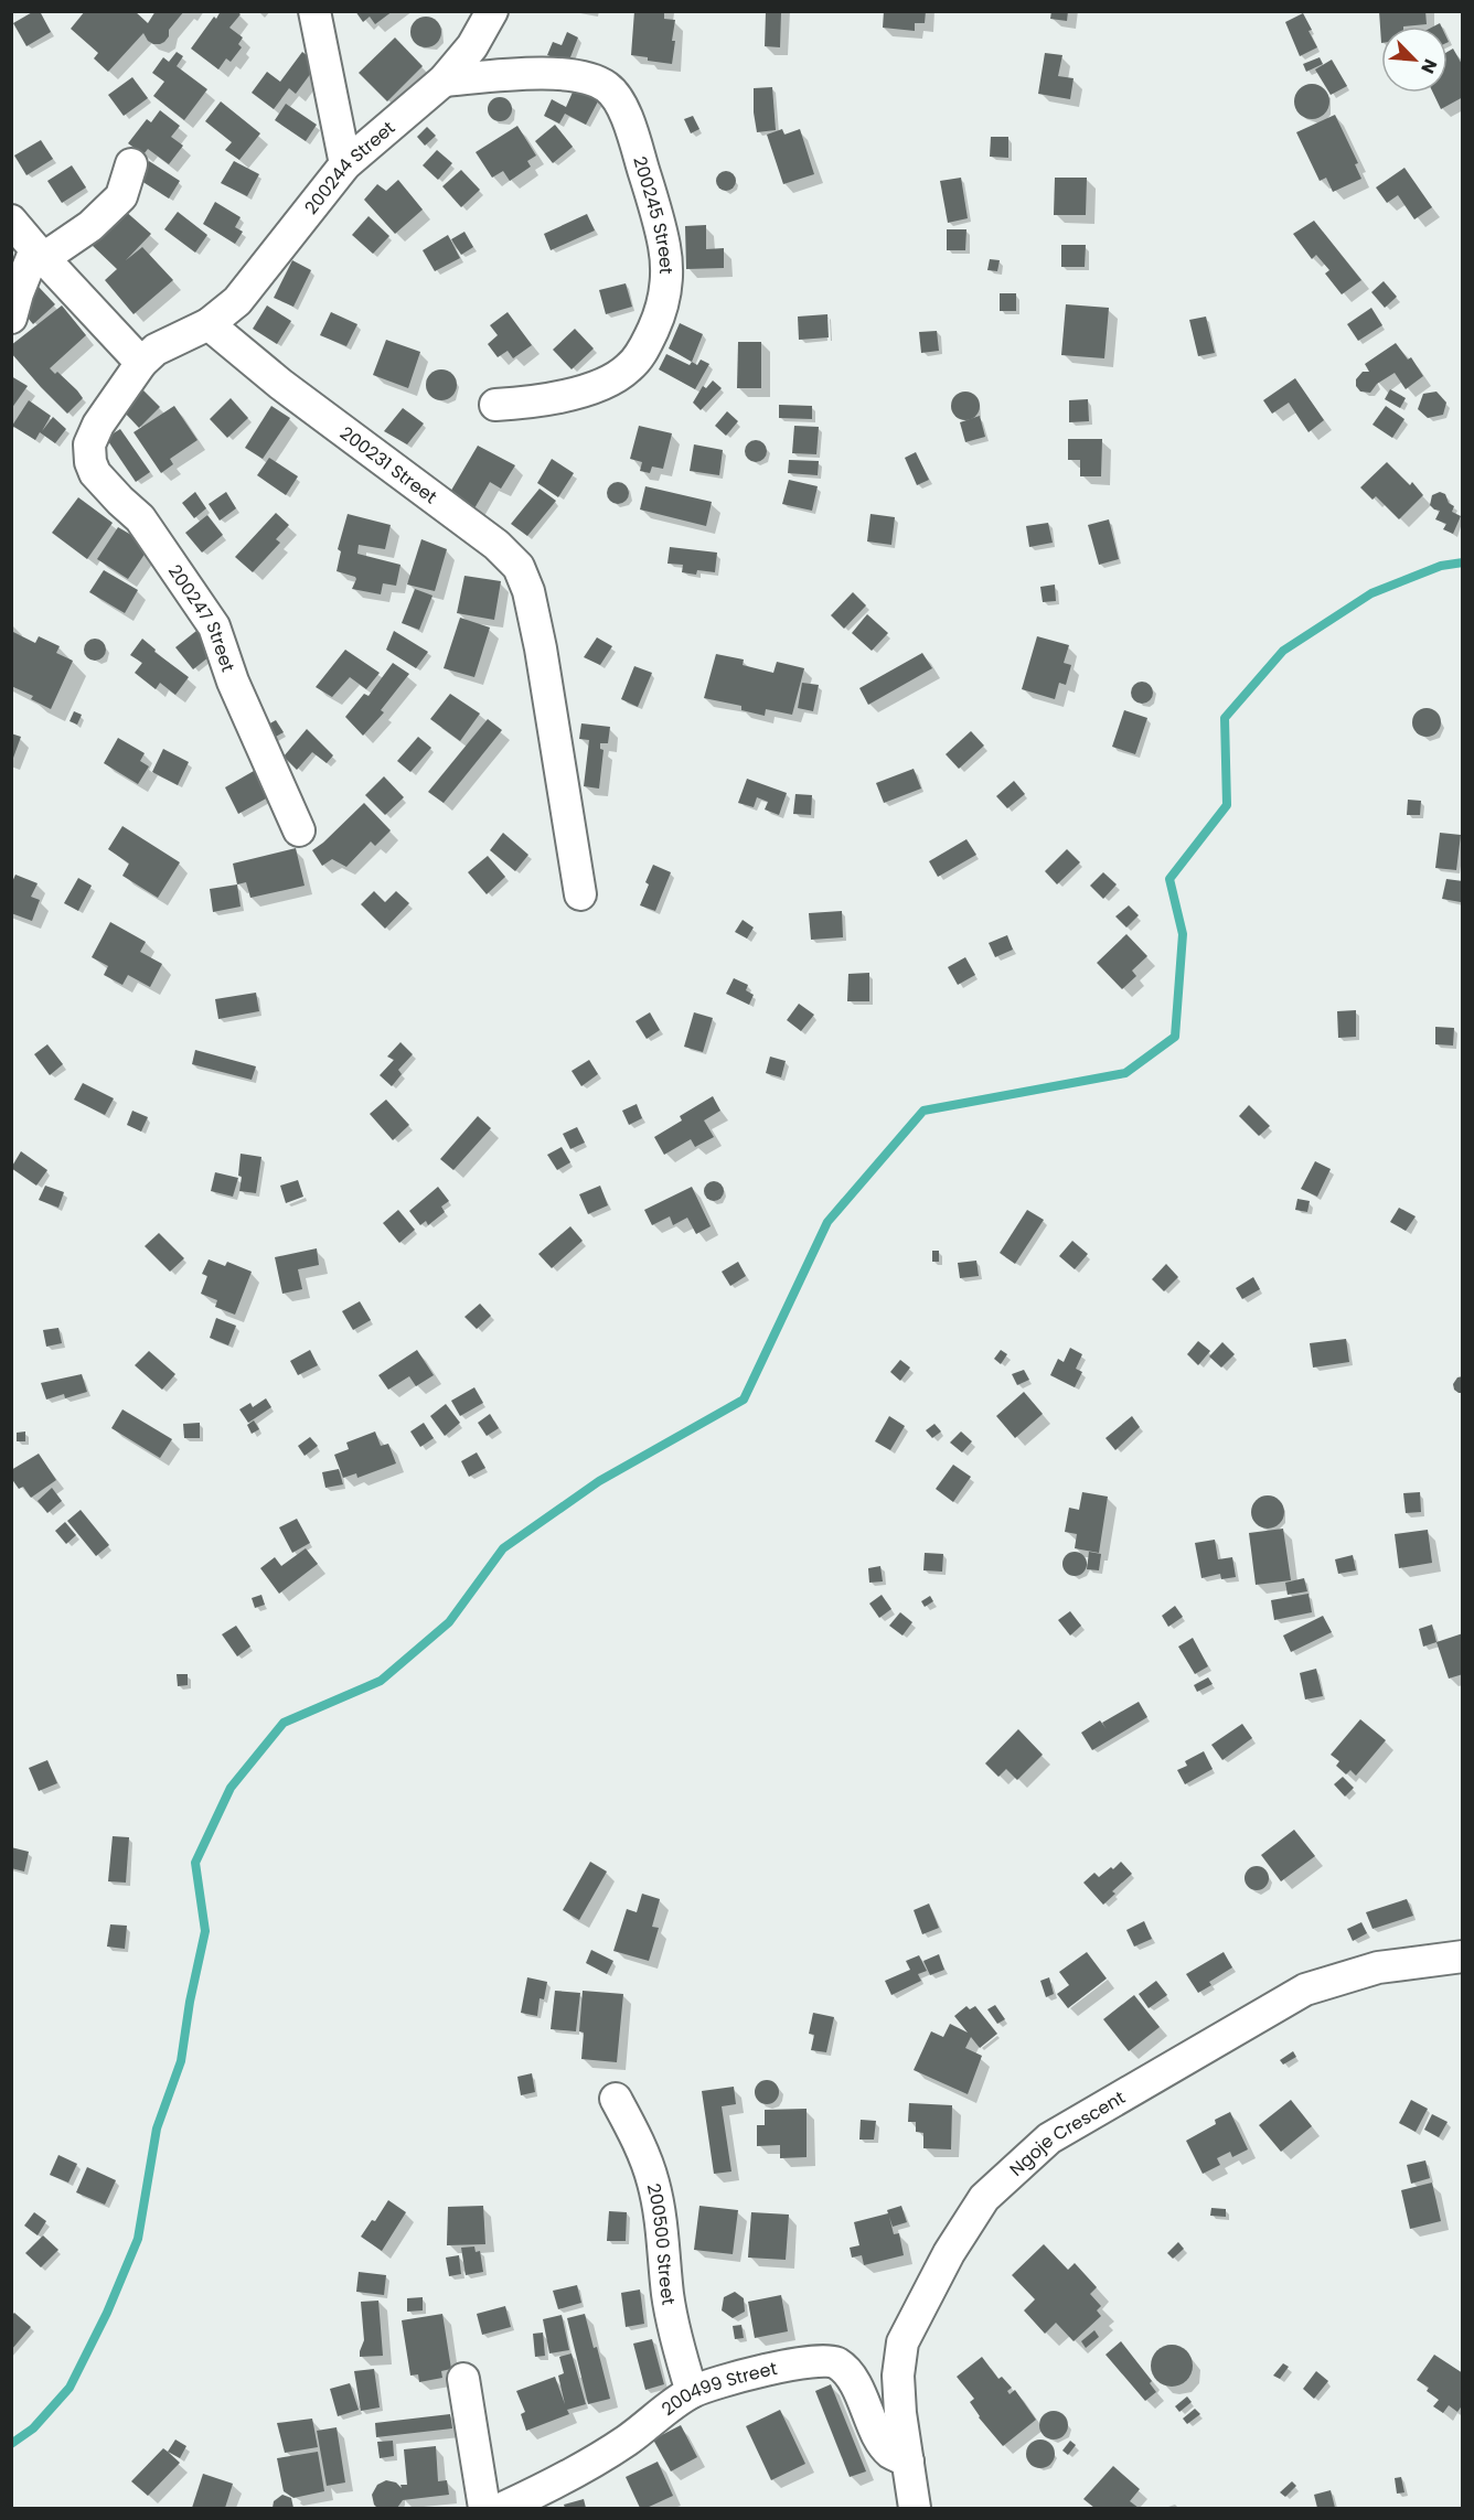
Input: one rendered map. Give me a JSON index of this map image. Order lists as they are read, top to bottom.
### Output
{
  "streets": {
    "street": [
      "200244 Street",
      "200245 Street",
      "200231 Street",
      "200247 Street",
      "Ngoje Crescent",
      "200500 Street",
      "200499 Street"
    ]
  },
  "crossings": [
    ["200244 Street", "200245 Street"],
    ["200244 Street", "200231 Street"],
    ["Ngoje Crescent", "200499 Street"],
    ["200500 Street", "200499 Street"]
  ],
  "north": "bottom right"
}
